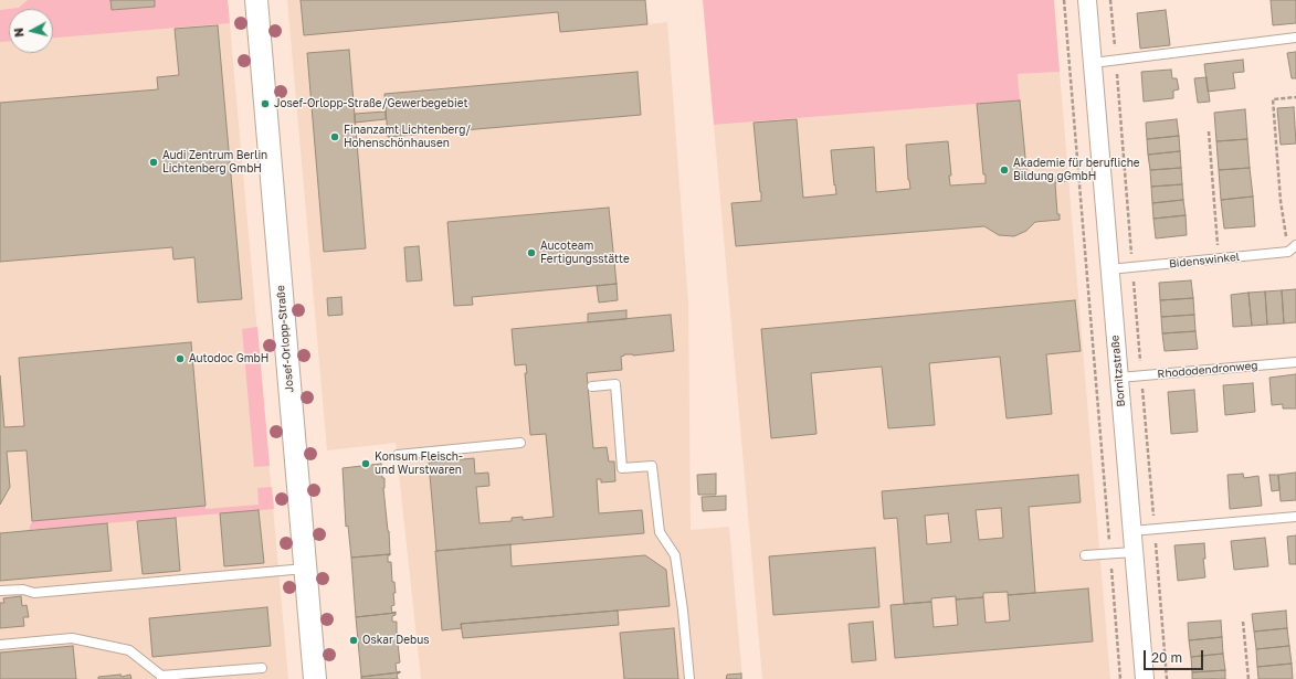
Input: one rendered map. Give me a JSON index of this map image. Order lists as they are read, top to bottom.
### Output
{
  "streets": {
    "street": ["Josef-Orlopp-Straße", "Bornitzstraße"],
    "lane": ["Bidenswinkel", "Rhododendronweg"]
  },
  "crossings": [
    ["Bidenswinkel", "Bornitzstraße"],
    ["Rhododendronweg", "Bornitzstraße"]
  ],
  "places": [
    "Josef-Orlopp-Straße/Gewerbegebiet",
    "Finanzamt Lichtenberg/ Hohenschönhausen",
    "Audi Zentrum Berlin Lichtenberg GmbH",
    "Akademie für berufliche Bildung gGmbH",
    "Aucoteam Fertigungsstätte",
    "Autodoc GmbH",
    "Konsum Fleisch- und Wurstwaren",
    "Oskar Debus"
  ],
  "scale_bar": "20 m",
  "north": "left"
}
